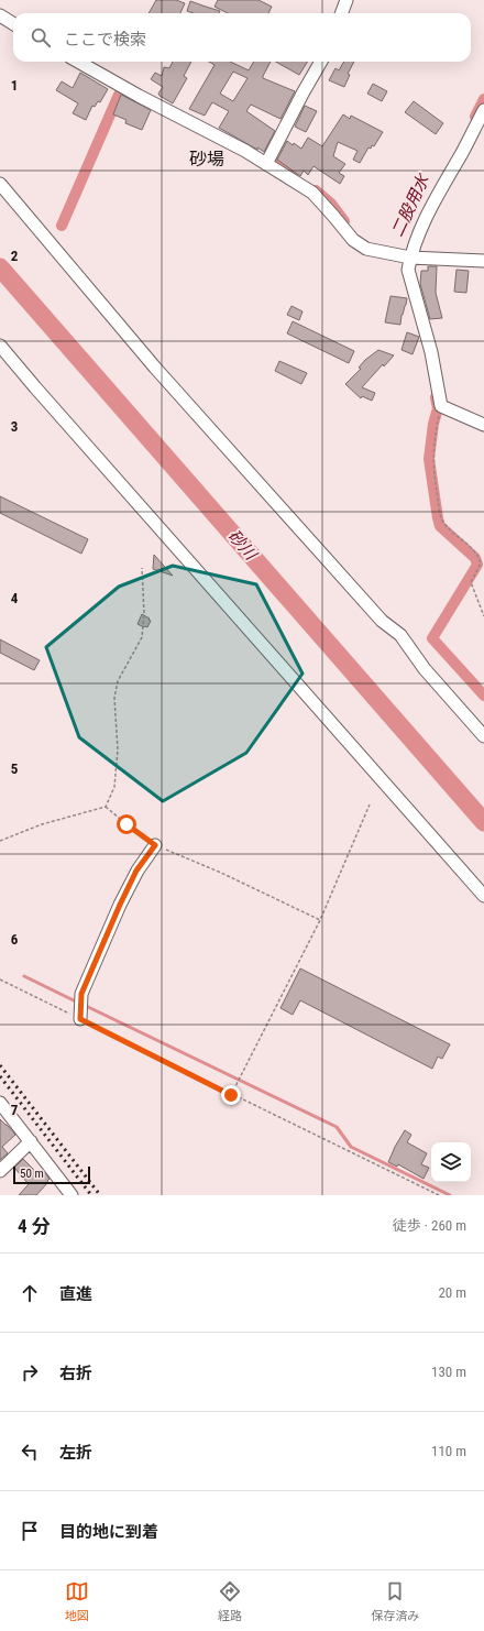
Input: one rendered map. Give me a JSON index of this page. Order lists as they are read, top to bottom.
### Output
{
  "districts": ["砂場"],
  "water": ["二股用水", "砂川"],
  "scale_bar": "50 m",
  "page": {
    "search": "ここで検索",
    "scale": "50 m",
    "heading": ["4 分", "徒歩 · 260 m"],
    "list": [
      ["直進", "20 m"],
      ["右折", "130 m"],
      ["左折", "110 m"],
      "目的地に到着"
    ],
    "nav": ["地図", "経路", "保存済み"]
  },
  "grid": {
    "rows": [
      "1",
      "2",
      "3",
      "4",
      "5",
      "6",
      "7"
    ]
  }
}
